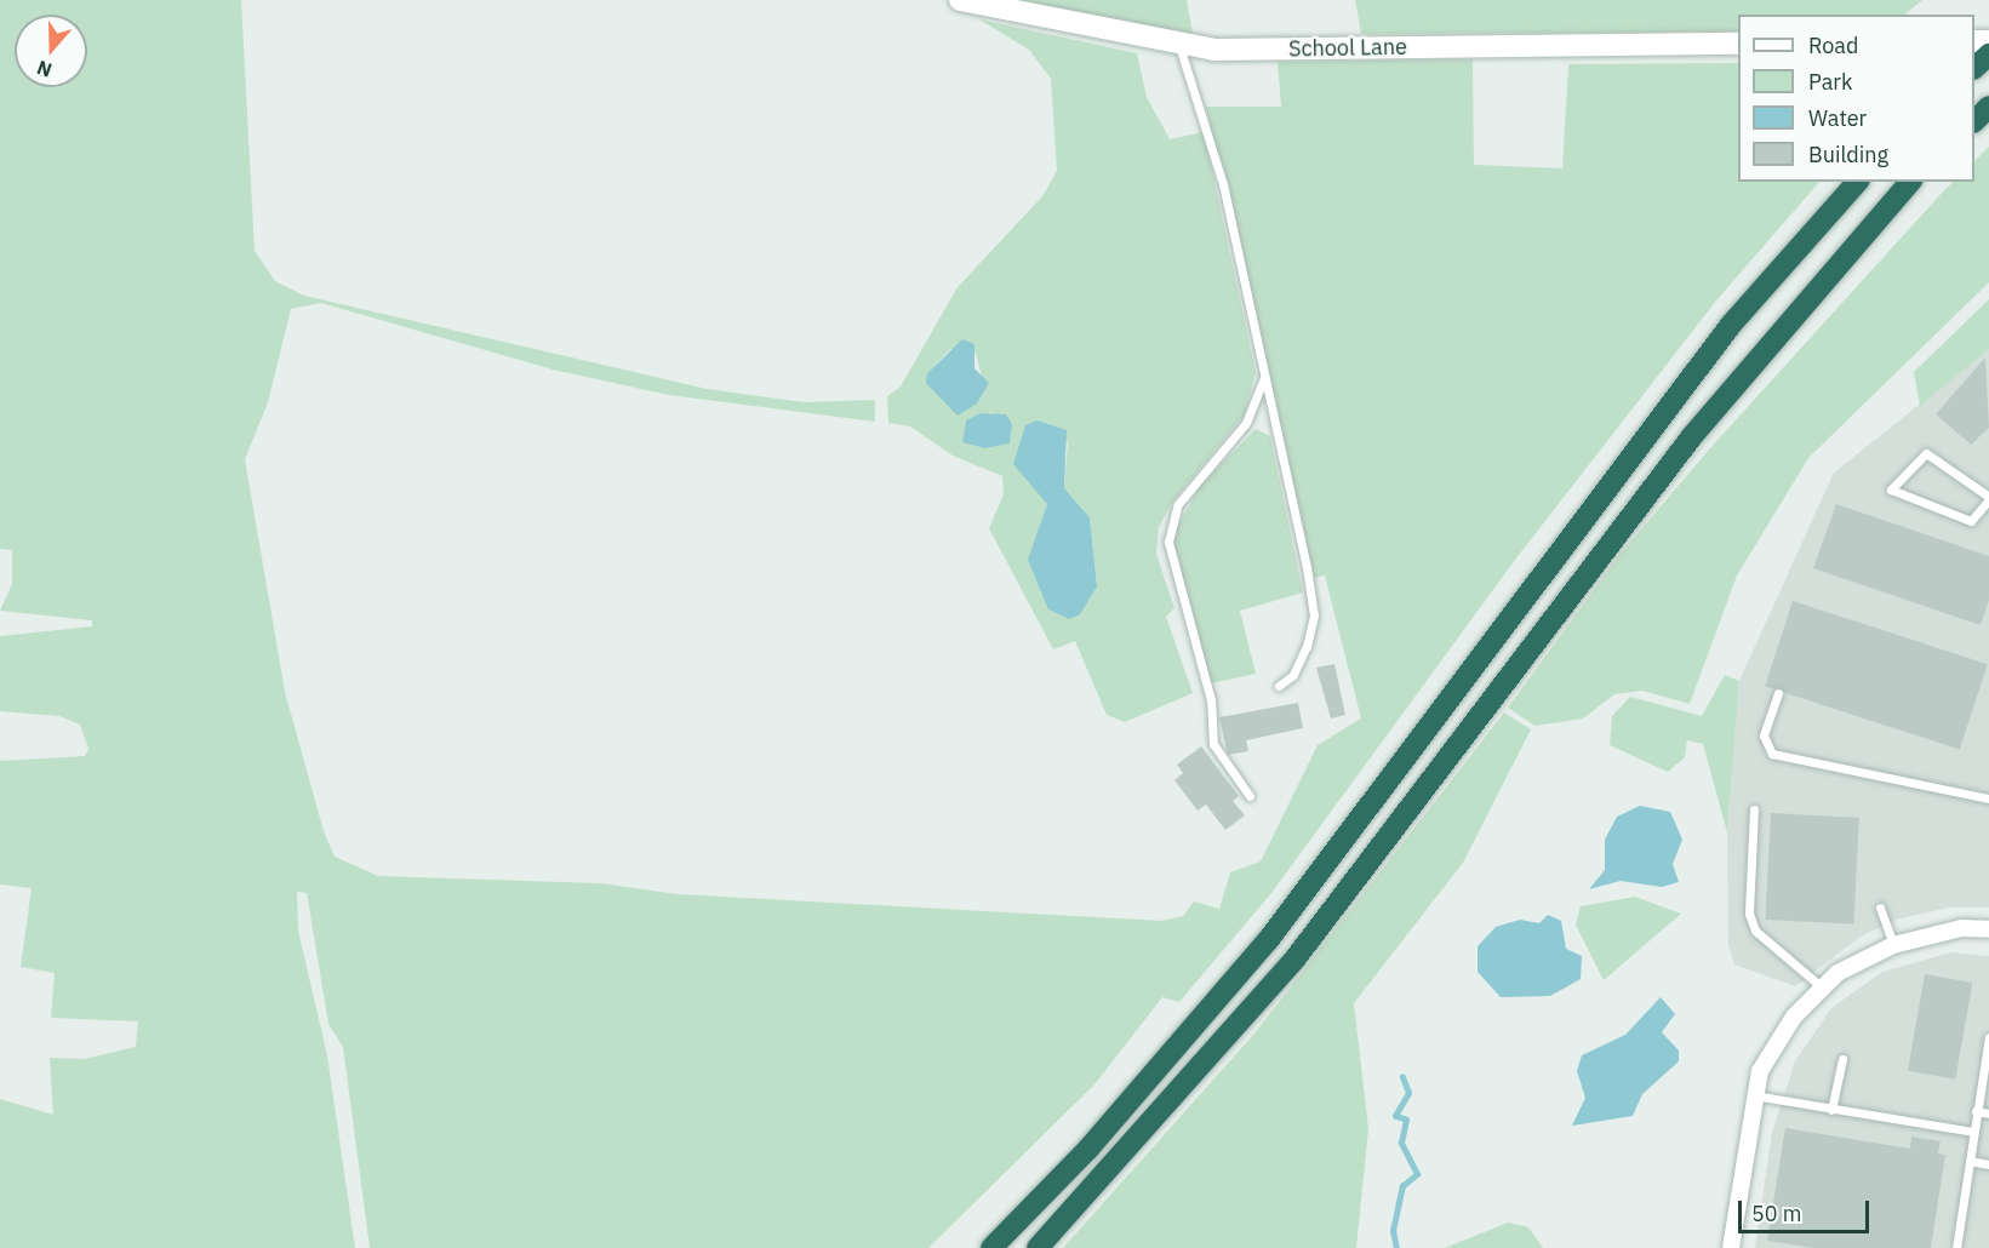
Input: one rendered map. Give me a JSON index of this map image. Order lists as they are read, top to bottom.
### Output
{
  "streets": {
    "main road": ["School Lane"]
  },
  "legend": [
    "Road",
    "Park",
    "Water",
    "Building"
  ],
  "scale_bar": "50 m",
  "north": "bottom"
}
